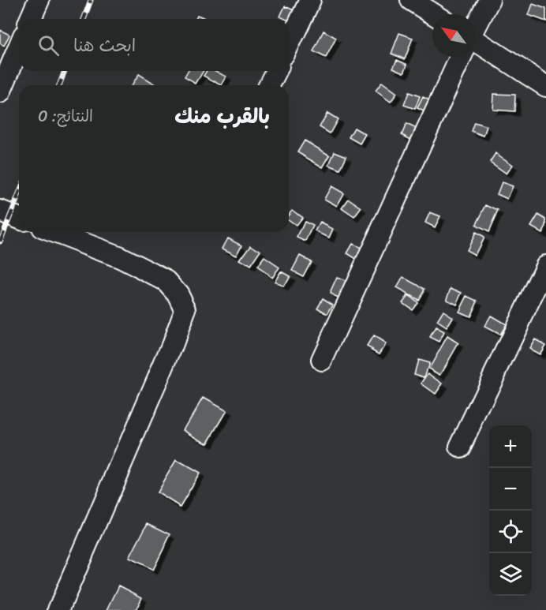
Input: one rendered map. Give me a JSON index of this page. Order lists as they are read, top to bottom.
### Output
{
  "north": "top left",
  "page": {
    "search": "ابحث هنا",
    "heading": ["بالقرب منك", "النتائج: 0"],
    "map_buttons": ["+", "−"]
  }
}
